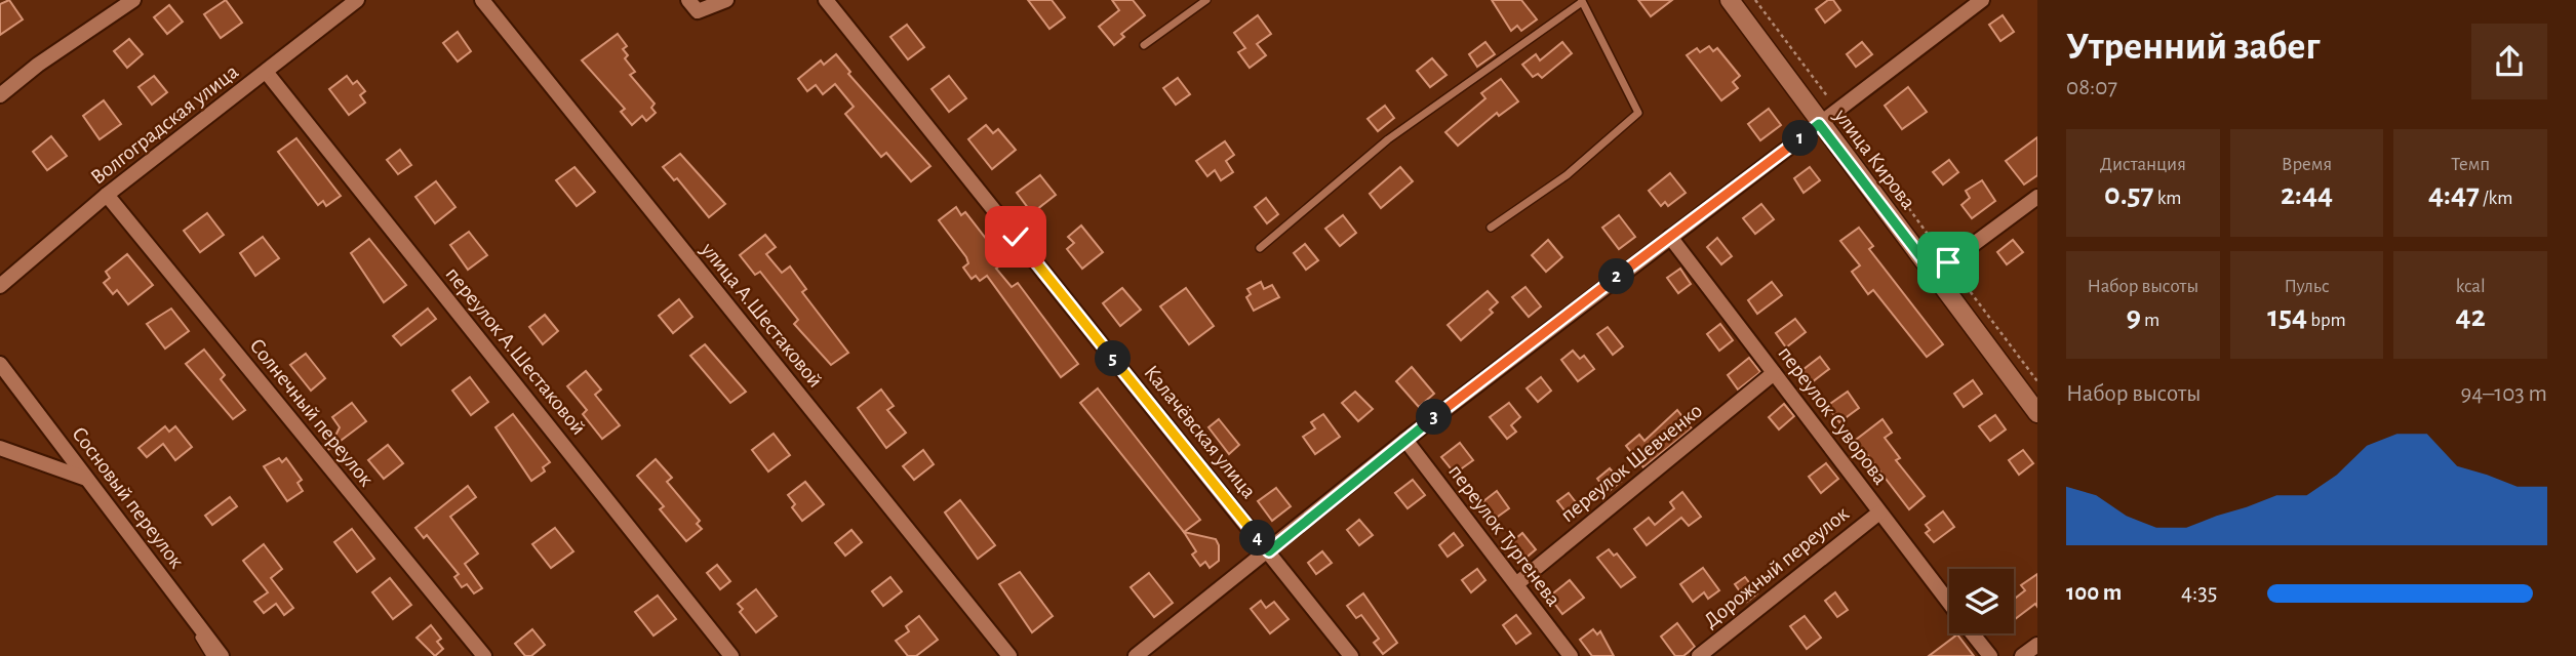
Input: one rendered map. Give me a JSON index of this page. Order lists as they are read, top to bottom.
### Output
{
  "streets": {
    "street": [
      "Волгоградская улица",
      "улица Кирова",
      "улица А.Шестаковой",
      "переулок А.Шестаковой",
      "Солнечный переулок",
      "переулок Суворова",
      "Калачёвская улица",
      "переулок Шевченко",
      "Сосновый переулок",
      "переулок Тургенева",
      "Дорожный переулок"
    ]
  },
  "crossings": [
    ["Волгоградская улица", "переулок А.Шестаковой"],
    ["Волгоградская улица", "Солнечный переулок"],
    ["переулок Суворова", "переулок Шевченко"],
    ["переулок Суворова", "Дорожный переулок"],
    ["переулок Шевченко", "переулок Тургенева"]
  ],
  "page": {
    "heading": ["Утренний забег", "08:07"],
    "pins": [
      "1",
      "2",
      "5",
      "3",
      "4"
    ],
    "stats": [
      ["Дистанция", "0.57 km"],
      ["Время", "2:44"],
      ["Темп", "4:47 /km"],
      ["Набор высоты", "9 m"],
      ["Пульс", "154 bpm"],
      ["kcal", "42"]
    ],
    "chart": ["Набор высоты", "94–103 m"],
    "list": [
      {
        "name": "100 m",
        "note": "4:35"
      }
    ]
  }
}
